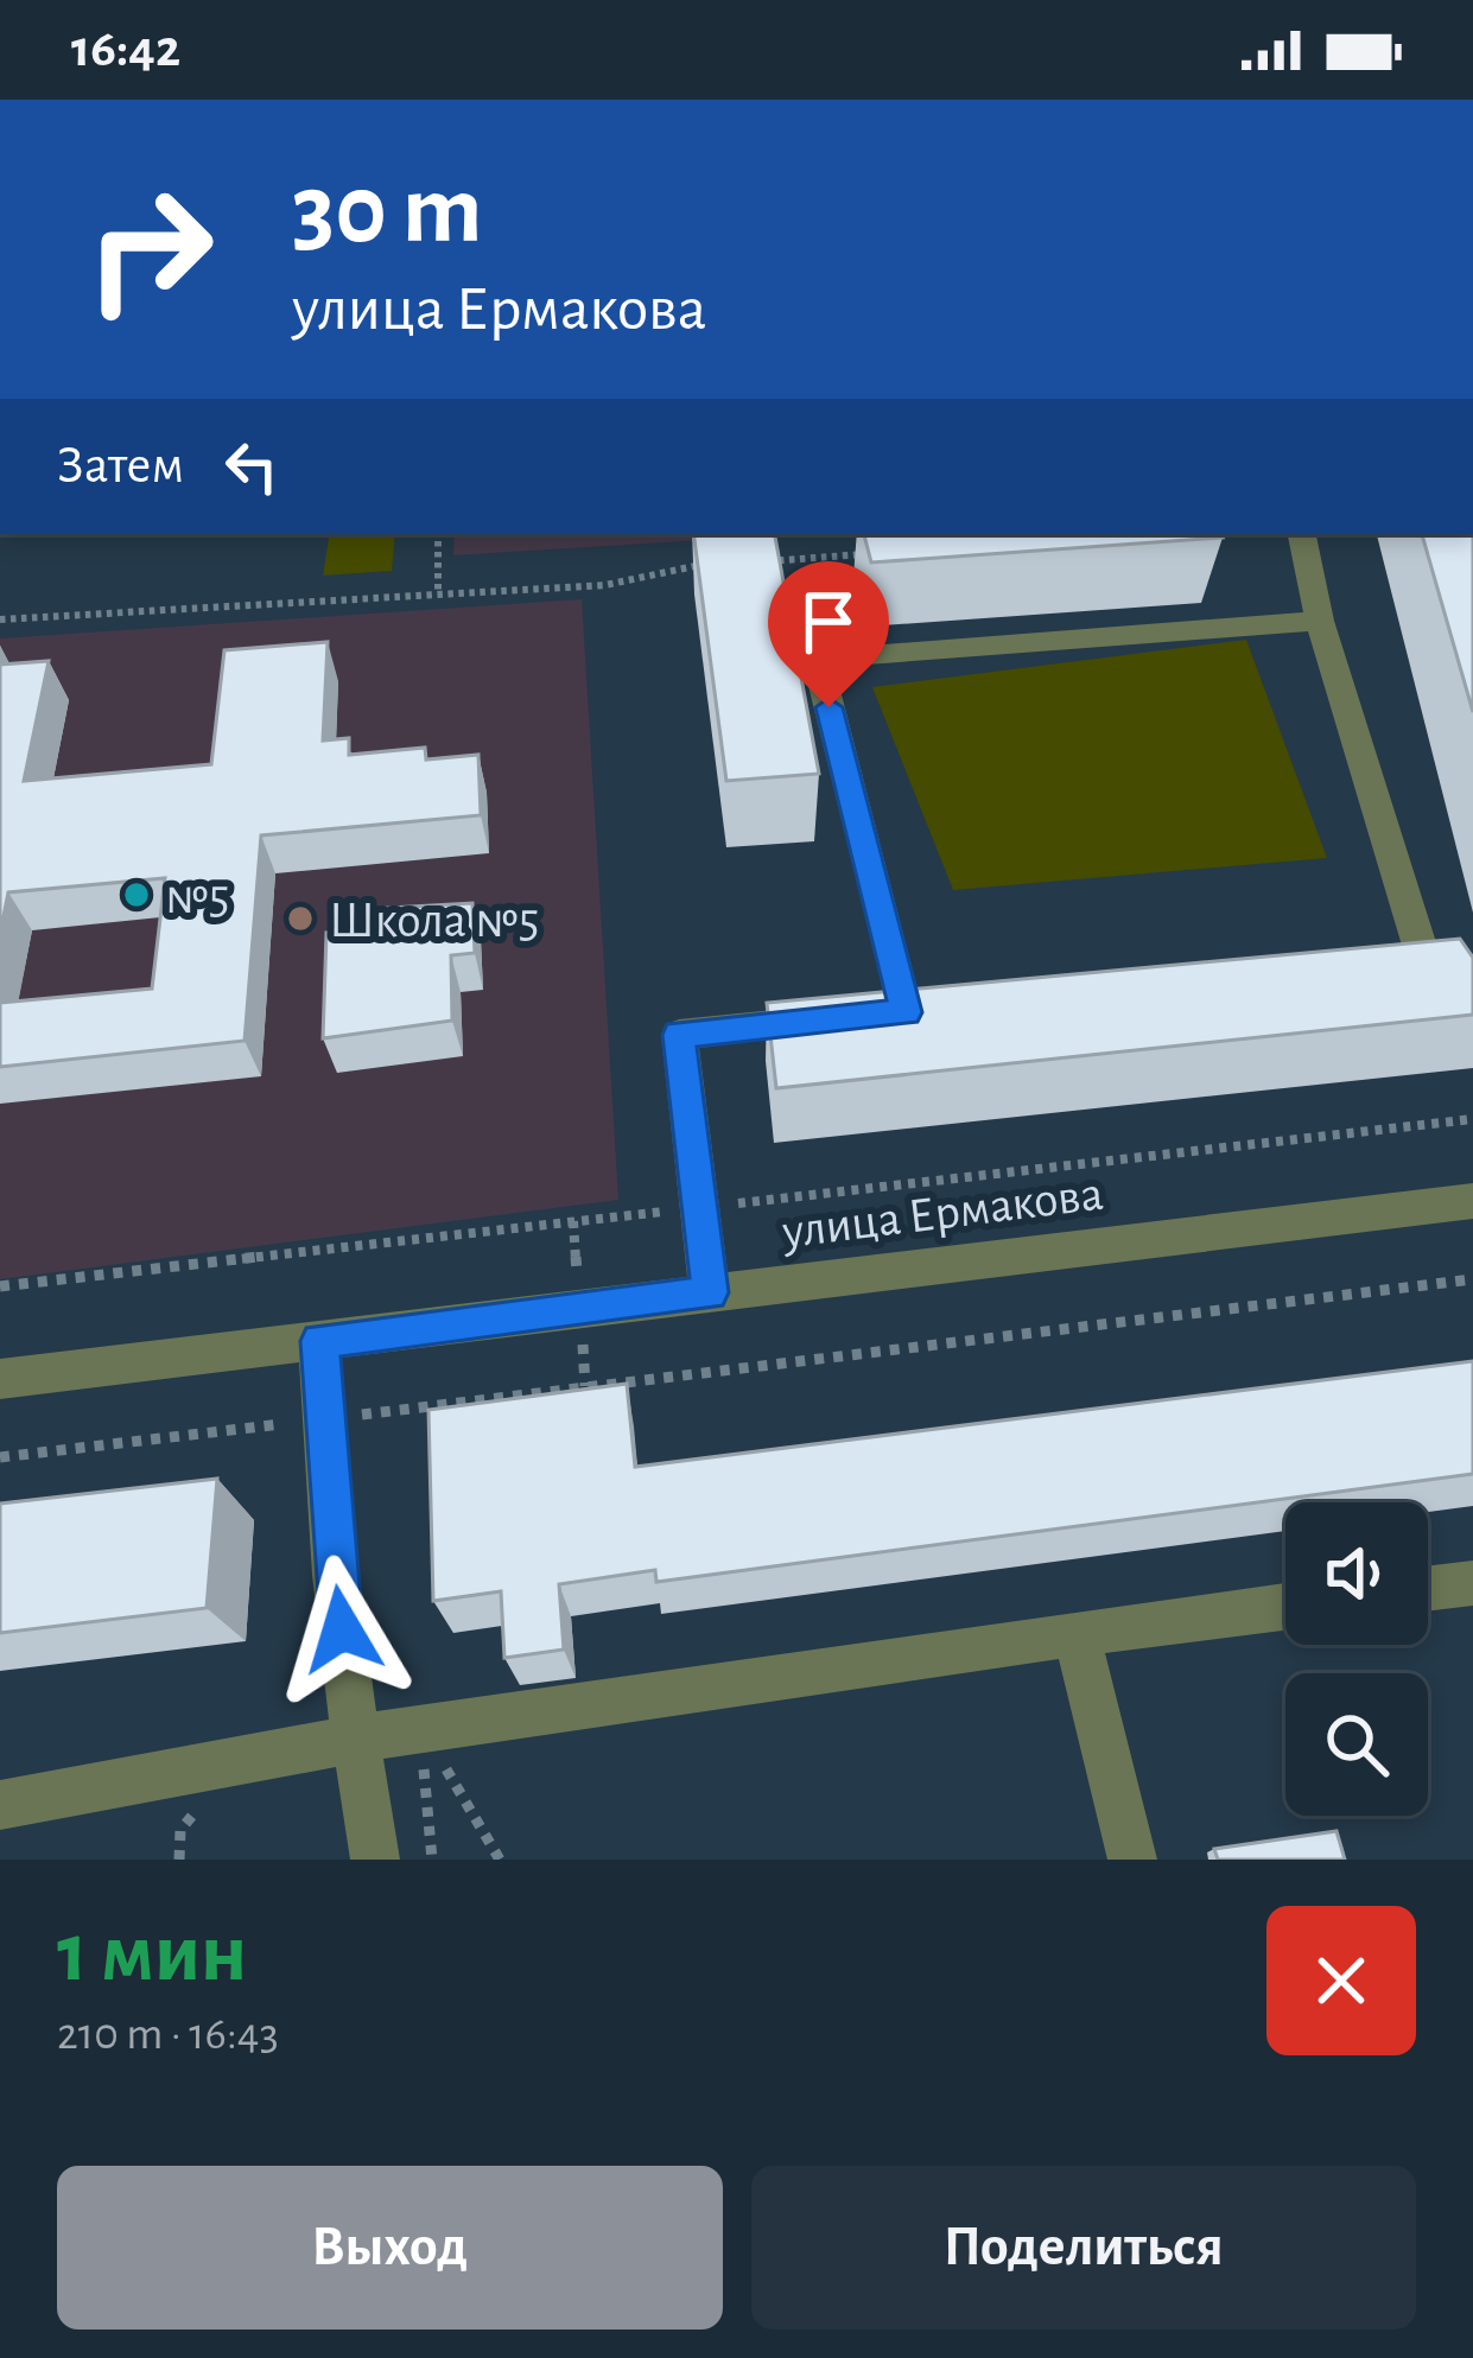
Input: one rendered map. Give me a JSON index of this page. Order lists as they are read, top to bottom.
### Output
{
  "streets": {
    "street": ["улица Ермакова"]
  },
  "places": ["№5", "Школа №5"],
  "page": {
    "status": "16:42",
    "turn": ["30 m", "улица Ермакова"],
    "then": "Затем",
    "heading": ["1 мин", "210 m · 16:43"],
    "buttons": ["Выход", "Поделиться"]
  }
}
